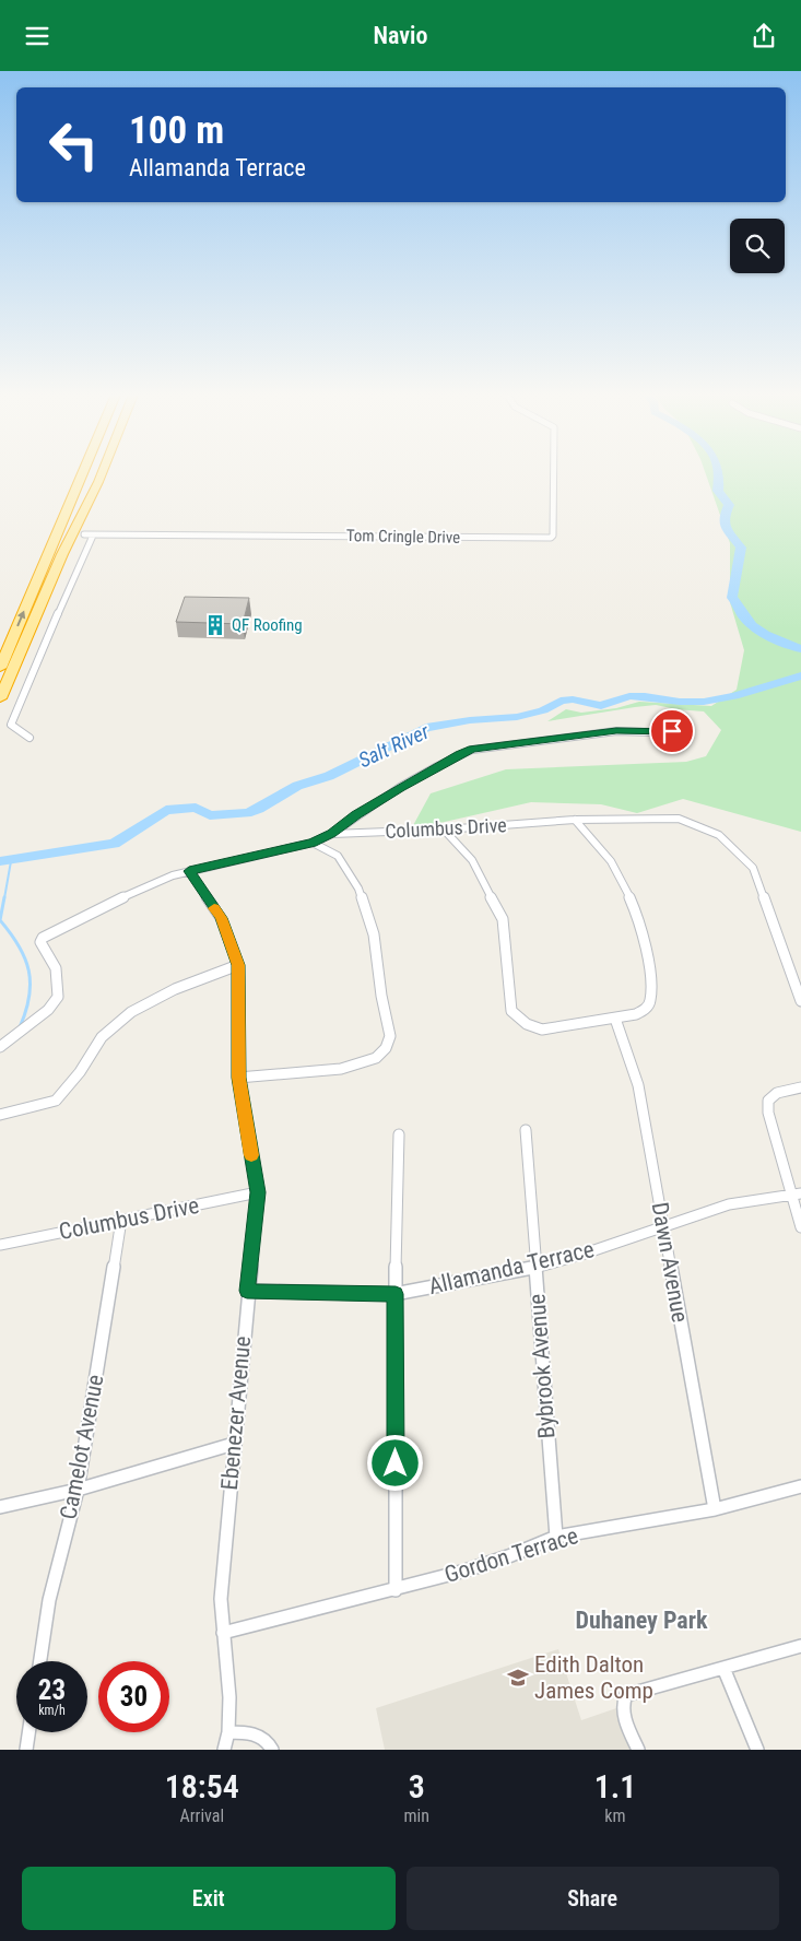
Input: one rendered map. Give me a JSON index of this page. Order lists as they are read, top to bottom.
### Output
{
  "streets": {
    "street": [
      "Tom Cringle Drive",
      "Columbus Drive",
      "Dawn Avenue",
      "Allamanda Terrace",
      "Bybrook Avenue",
      "Ebenezer Avenue",
      "Camelot Avenue",
      "Gordon Terrace"
    ]
  },
  "crossings": [
    ["Columbus Drive", "Ebenezer Avenue"],
    ["Columbus Drive", "Camelot Avenue"],
    ["Dawn Avenue", "Allamanda Terrace"],
    ["Dawn Avenue", "Gordon Terrace"],
    ["Allamanda Terrace", "Bybrook Avenue"],
    ["Allamanda Terrace", "Ebenezer Avenue"],
    ["Bybrook Avenue", "Gordon Terrace"],
    ["Ebenezer Avenue", "Gordon Terrace"]
  ],
  "districts": ["Duhaney Park"],
  "water": ["Salt River"],
  "places": {
    "building": ["QF Roofing"],
    "school or university": ["Edith Dalton James Comp"]
  },
  "page": {
    "header": "Navio",
    "turn": ["100 m", "Allamanda Terrace"],
    "speed": "23 km/h",
    "limit": "30",
    "eta": [
      "18:54",
      "Arrival",
      "3",
      "min",
      "1.1",
      "km"
    ],
    "buttons": ["Exit", "Share"]
  }
}
